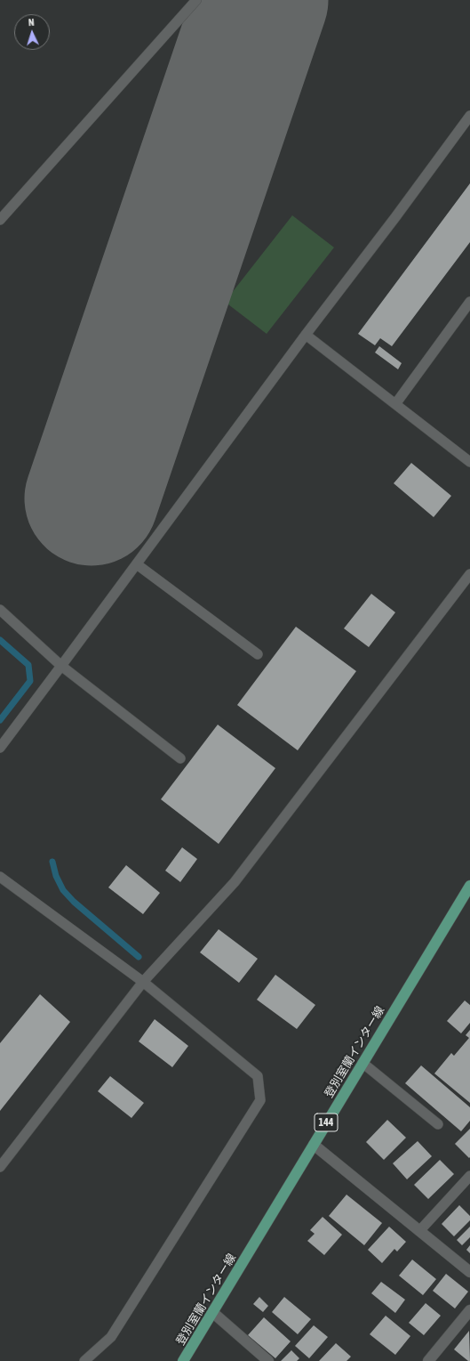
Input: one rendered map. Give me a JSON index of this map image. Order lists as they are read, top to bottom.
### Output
{
  "streets": {
    "main road": ["登別室蘭インター線", "144"]
  },
  "north": "top"
}
